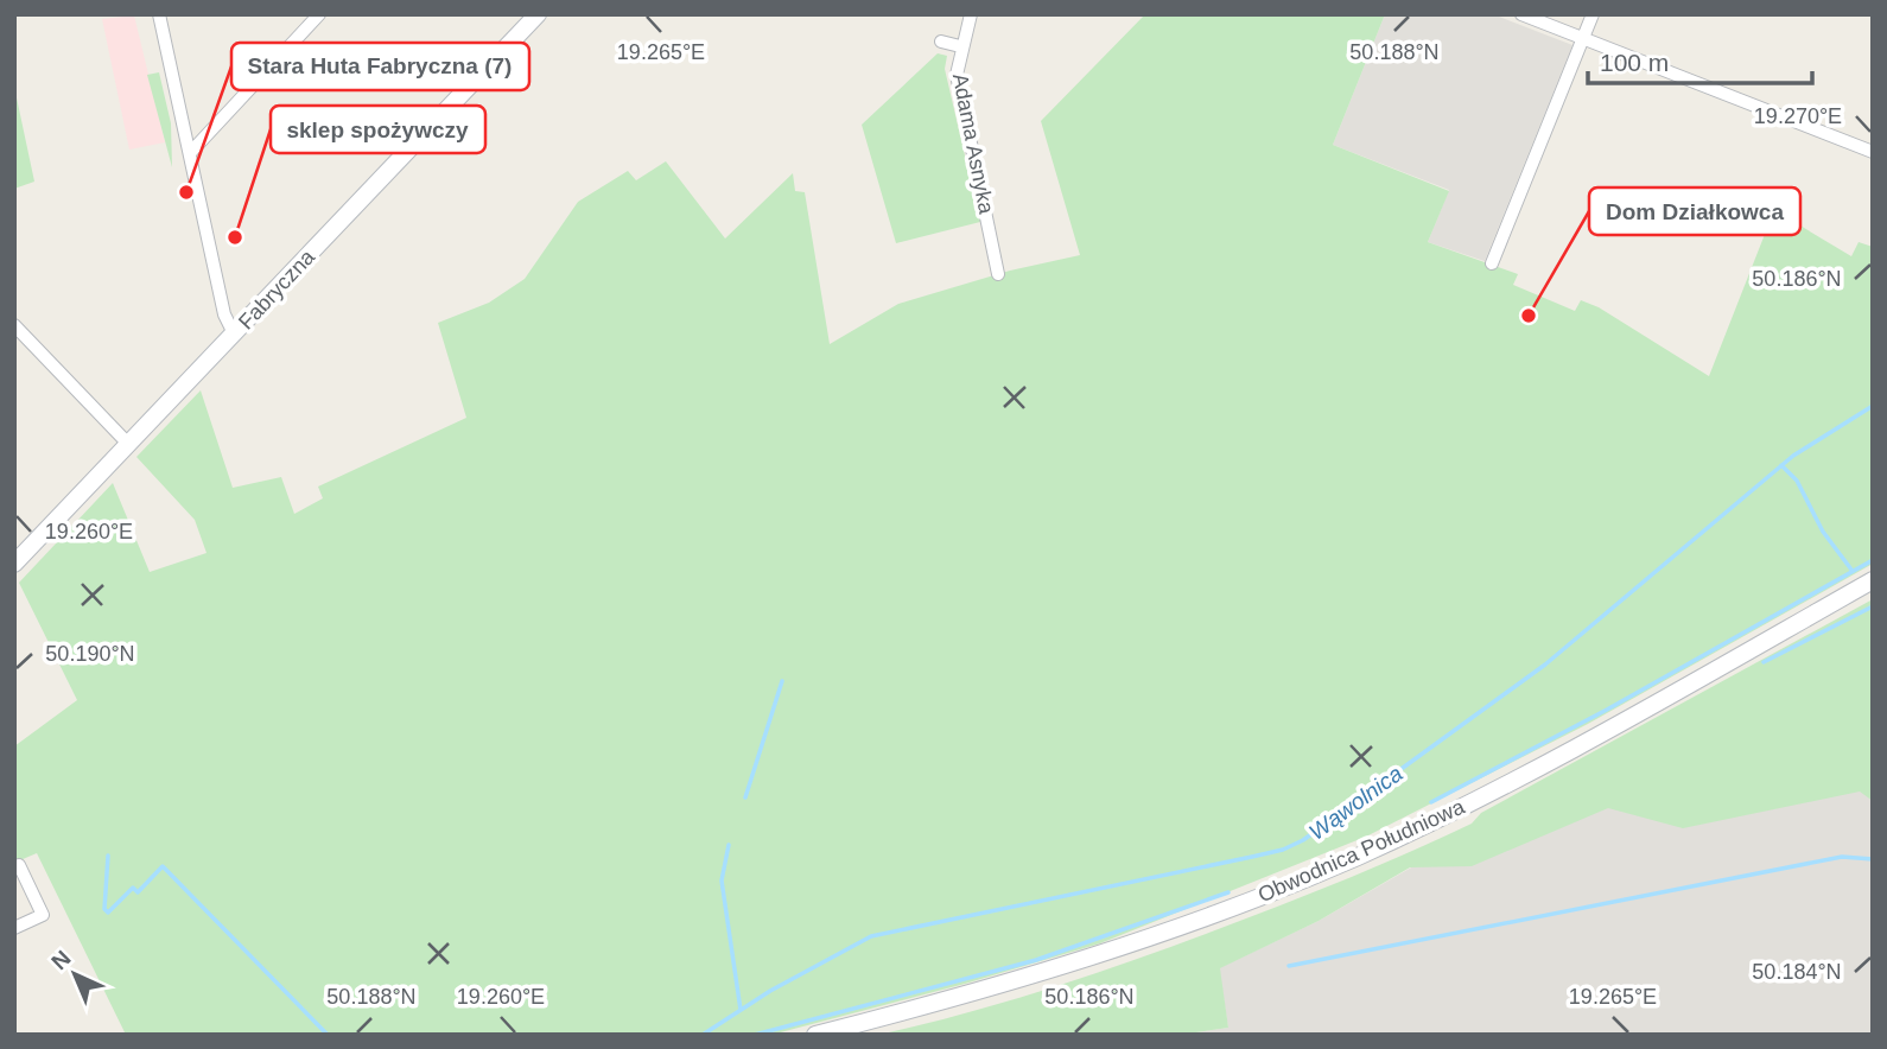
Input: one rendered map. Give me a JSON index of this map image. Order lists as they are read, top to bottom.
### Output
{
  "streets": {
    "main road": ["Fabryczna", "Obwodnica Południowa"],
    "street": ["Adama Asnyka"]
  },
  "water": ["Wąwolnica"],
  "places": ["Stara Huta Fabryczna (7)", "sklep spożywczy", "Dom Działkowca"],
  "scale_bar": "100 m",
  "north": "top left",
  "coordinates": [
    "50.188°N",
    "19.265°E",
    "19.270°E",
    "50.186°N",
    "19.260°E",
    "50.190°N",
    "50.184°N"
  ]
}
